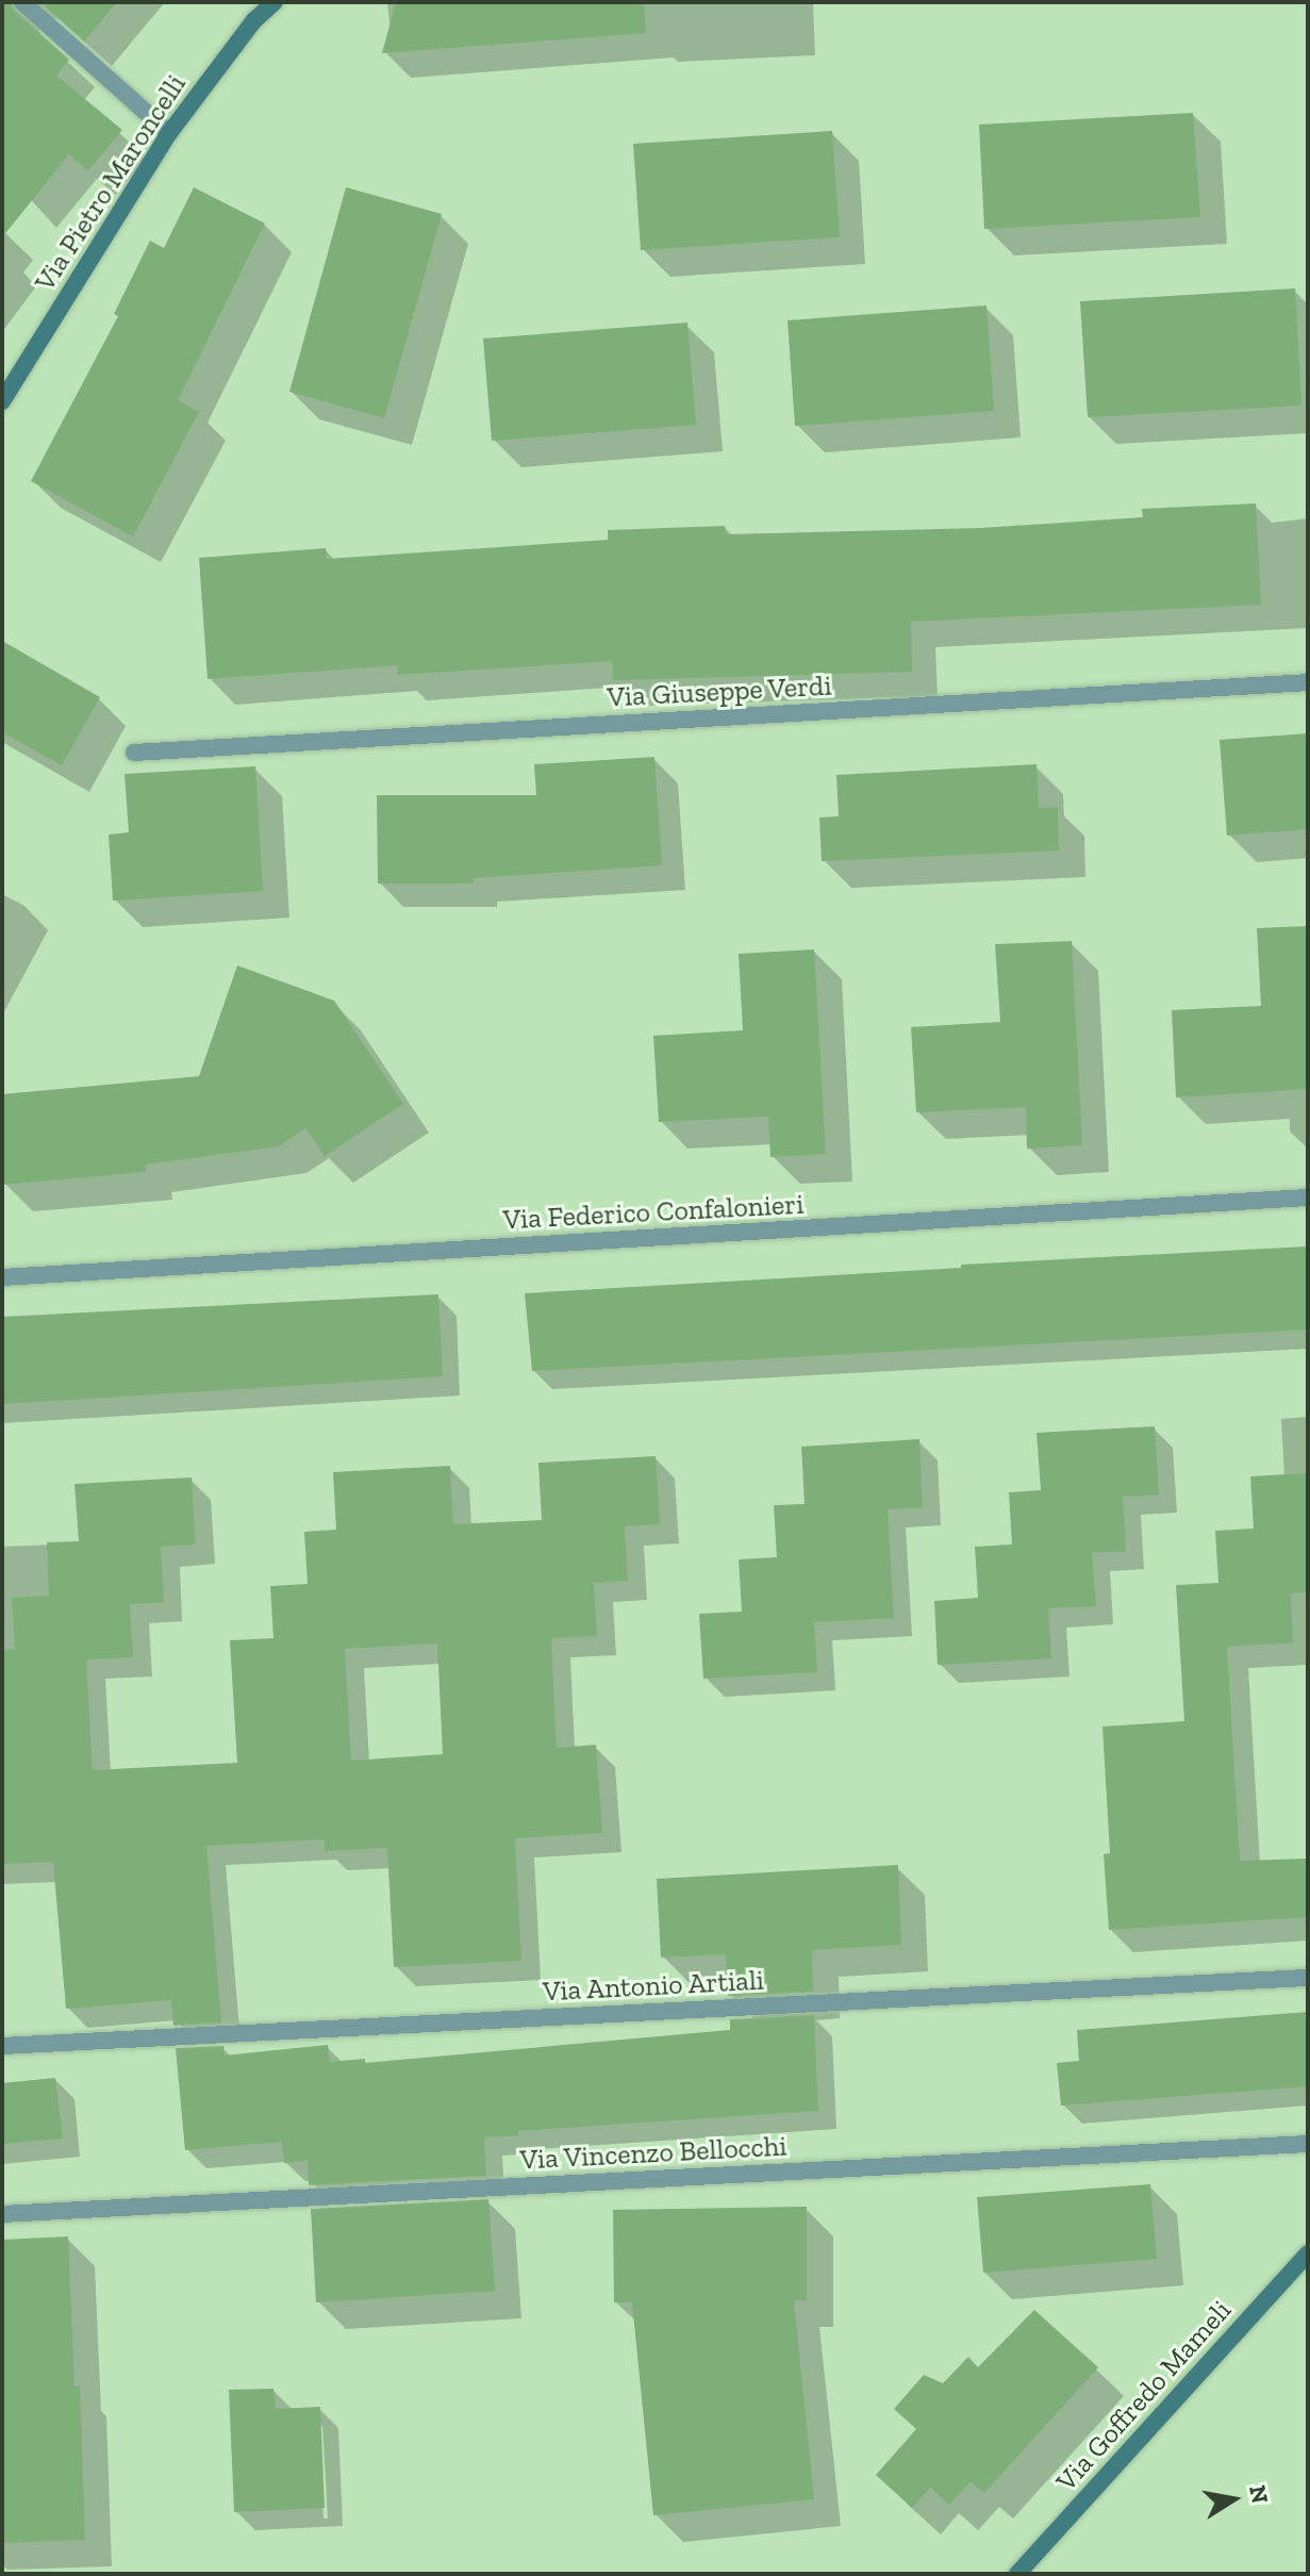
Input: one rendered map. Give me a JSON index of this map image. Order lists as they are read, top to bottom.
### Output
{
  "streets": {
    "street": [
      "Via Pietro Maroncelli",
      "Via Giuseppe Verdi",
      "Via Federico Confalonieri",
      "Via Antonio Artiali",
      "Via Vincenzo Bellocchi",
      "Via Goffredo Mameli"
    ]
  },
  "north": "right"
}
